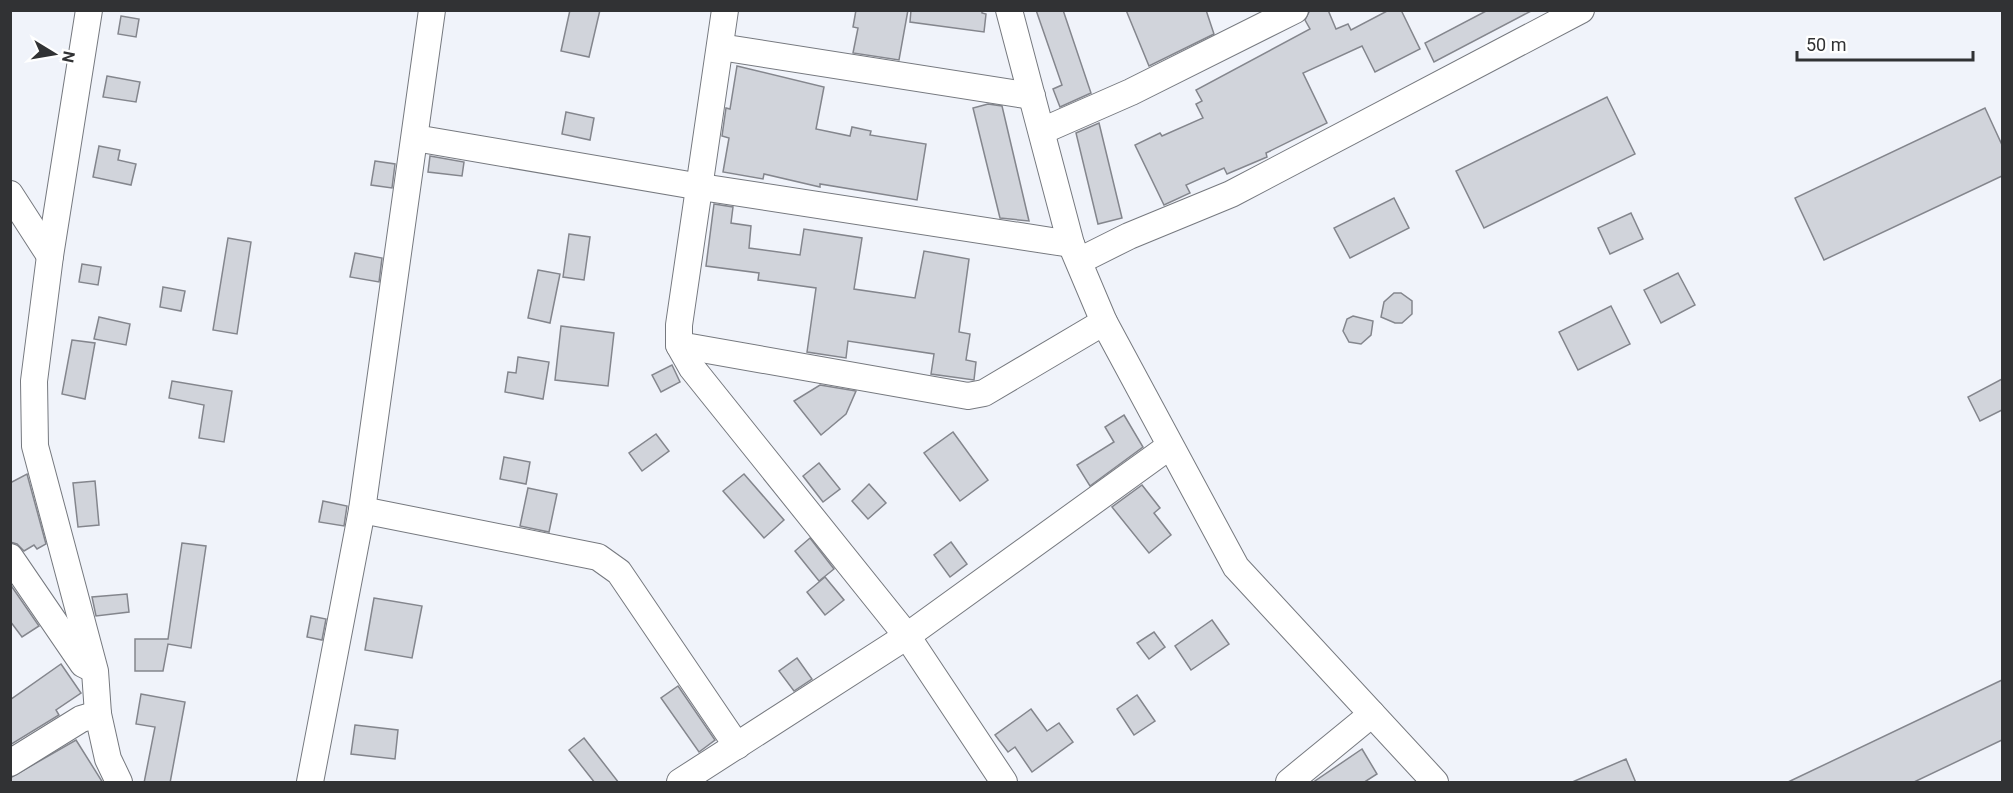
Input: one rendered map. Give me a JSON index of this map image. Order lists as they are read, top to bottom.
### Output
{
  "scale_bar": "50 m",
  "north": "right"
}
